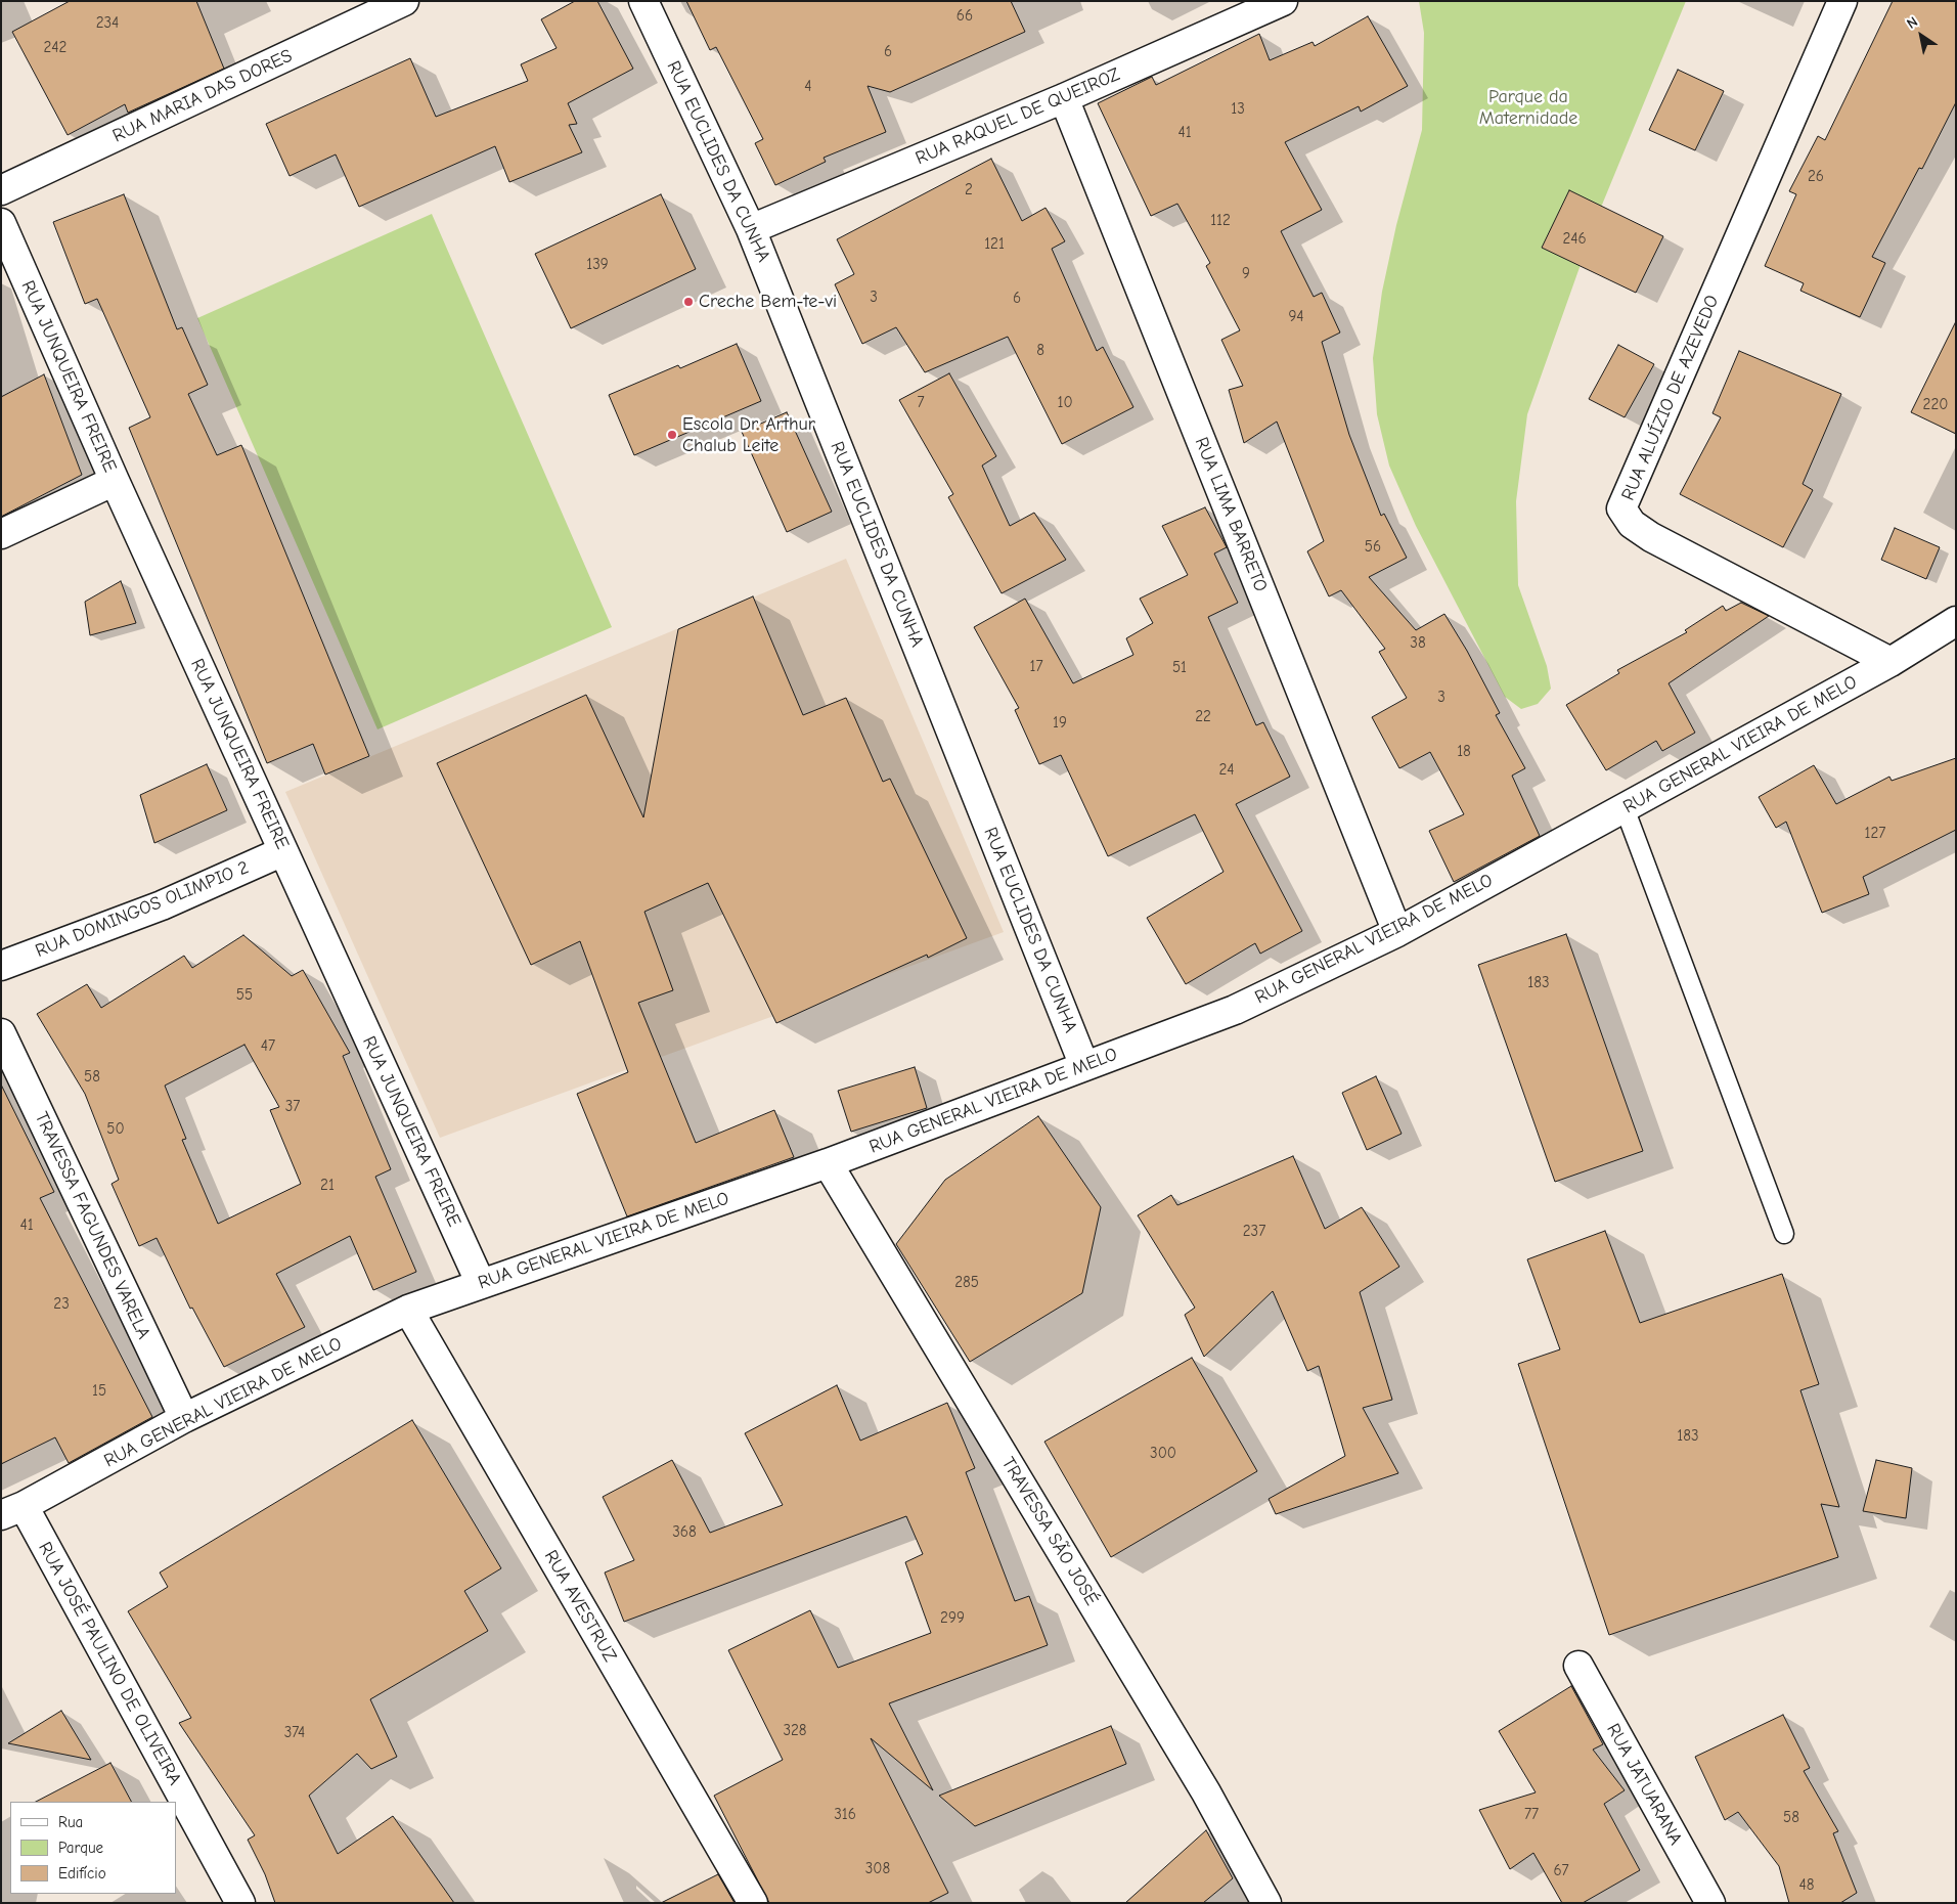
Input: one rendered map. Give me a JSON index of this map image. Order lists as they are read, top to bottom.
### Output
{
  "streets": {
    "street": [
      "RUA MARIA DAS DORES",
      "RUA RAQUEL DE QUEIROZ",
      "RUA EUCLIDES DA CUNHA",
      "RUA JUNQUEIRA FREIRE",
      "RUA ALUÍZIO DE AZEVEDO",
      "RUA LIMA BARRETO",
      "RUA GENERAL VIEIRA DE MELO",
      "RUA DOMINGOS OLIMPIO 2",
      "TRAVESSA FAGUNDES VARELA",
      "TRAVESSA SÃO JOSÉ",
      "RUA AVESTRUZ",
      "RUA JOSÉ PAULINO DE OLIVEIRA",
      "RUA JATUARANA"
    ]
  },
  "crossings": [
    ["RUA RAQUEL DE QUEIROZ", "RUA EUCLIDES DA CUNHA"],
    ["RUA RAQUEL DE QUEIROZ", "RUA LIMA BARRETO"],
    ["RUA EUCLIDES DA CUNHA", "RUA GENERAL VIEIRA DE MELO"],
    ["RUA JUNQUEIRA FREIRE", "RUA GENERAL VIEIRA DE MELO"],
    ["RUA JUNQUEIRA FREIRE", "RUA DOMINGOS OLIMPIO 2"],
    ["RUA ALUÍZIO DE AZEVEDO", "RUA GENERAL VIEIRA DE MELO"],
    ["RUA LIMA BARRETO", "RUA GENERAL VIEIRA DE MELO"],
    ["RUA GENERAL VIEIRA DE MELO", "TRAVESSA FAGUNDES VARELA"],
    ["RUA GENERAL VIEIRA DE MELO", "TRAVESSA SÃO JOSÉ"],
    ["RUA GENERAL VIEIRA DE MELO", "RUA AVESTRUZ"],
    ["RUA GENERAL VIEIRA DE MELO", "RUA JOSÉ PAULINO DE OLIVEIRA"]
  ],
  "parks": ["Parque da Maternidade"],
  "places": ["Creche Bem-te-vi", "Escola Dr. Arthur Chalub Leite"],
  "house_numbers": [
    "66",
    "234",
    "242",
    "6",
    "4",
    "13",
    "41",
    "26",
    "2",
    "112",
    "246",
    "121",
    "139",
    "9",
    "3",
    "6",
    "94",
    "8",
    "7",
    "10",
    "220",
    "56",
    "38",
    "17",
    "51",
    "3",
    "22",
    "19",
    "18",
    "24",
    "127",
    "183",
    "55",
    "47",
    "58",
    "37",
    "50",
    "21",
    "41",
    "237",
    "285",
    "23",
    "15",
    "183",
    "300",
    "368",
    "299",
    "328",
    "374",
    "316",
    "77",
    "58",
    "308",
    "67",
    "48"
  ],
  "legend": ["Rua", "Parque", "Edifício"],
  "north": "top left"
}
